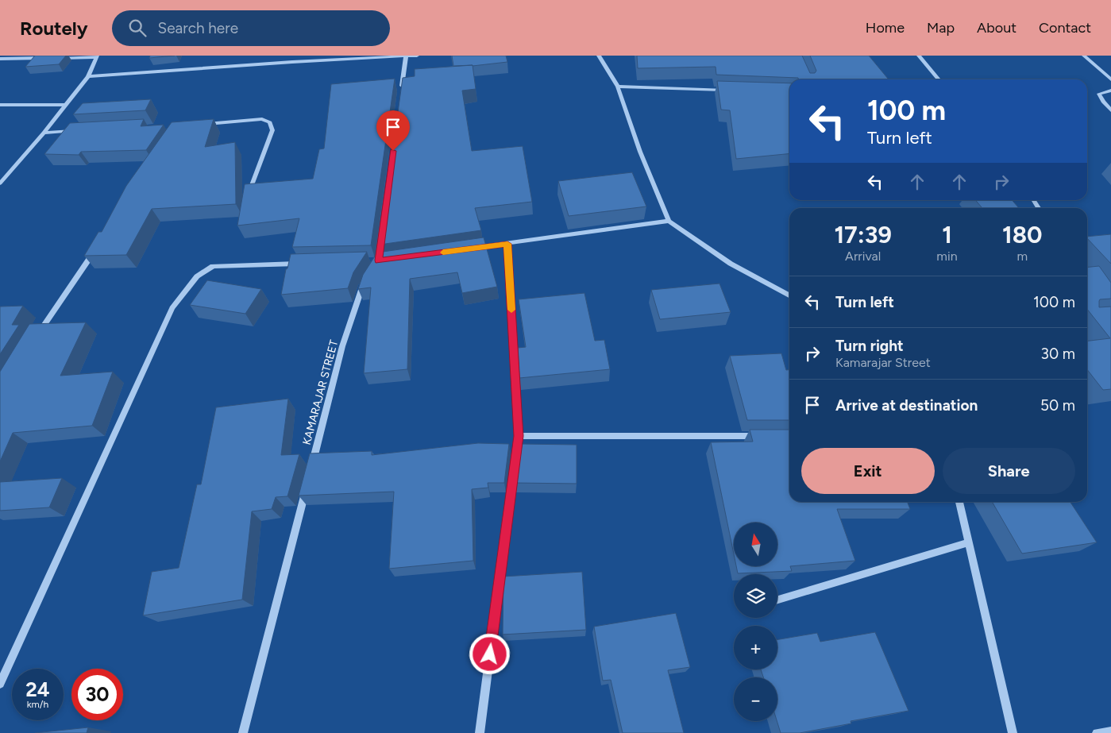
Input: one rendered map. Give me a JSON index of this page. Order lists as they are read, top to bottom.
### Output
{
  "streets": {
    "street": ["KAMARAJAR STREET"]
  },
  "north": "top",
  "page": {
    "header": "Routely",
    "search": "Search here",
    "nav": [
      "Home",
      "Map",
      "About",
      "Contact"
    ],
    "turn": ["100 m", "Turn left"],
    "eta": [
      "17:39",
      "Arrival",
      "1",
      "min",
      "180",
      "m"
    ],
    "list": [
      {
        "name": "Turn left",
        "value": "100 m"
      },
      {
        "name": "Turn right",
        "note": "Kamarajar Street",
        "value": "30 m"
      },
      {
        "name": "Arrive at destination",
        "value": "50 m"
      }
    ],
    "buttons": ["Exit", "Share"],
    "map_buttons": ["+", "−"],
    "speed": "24 km/h",
    "limit": "30"
  }
}
